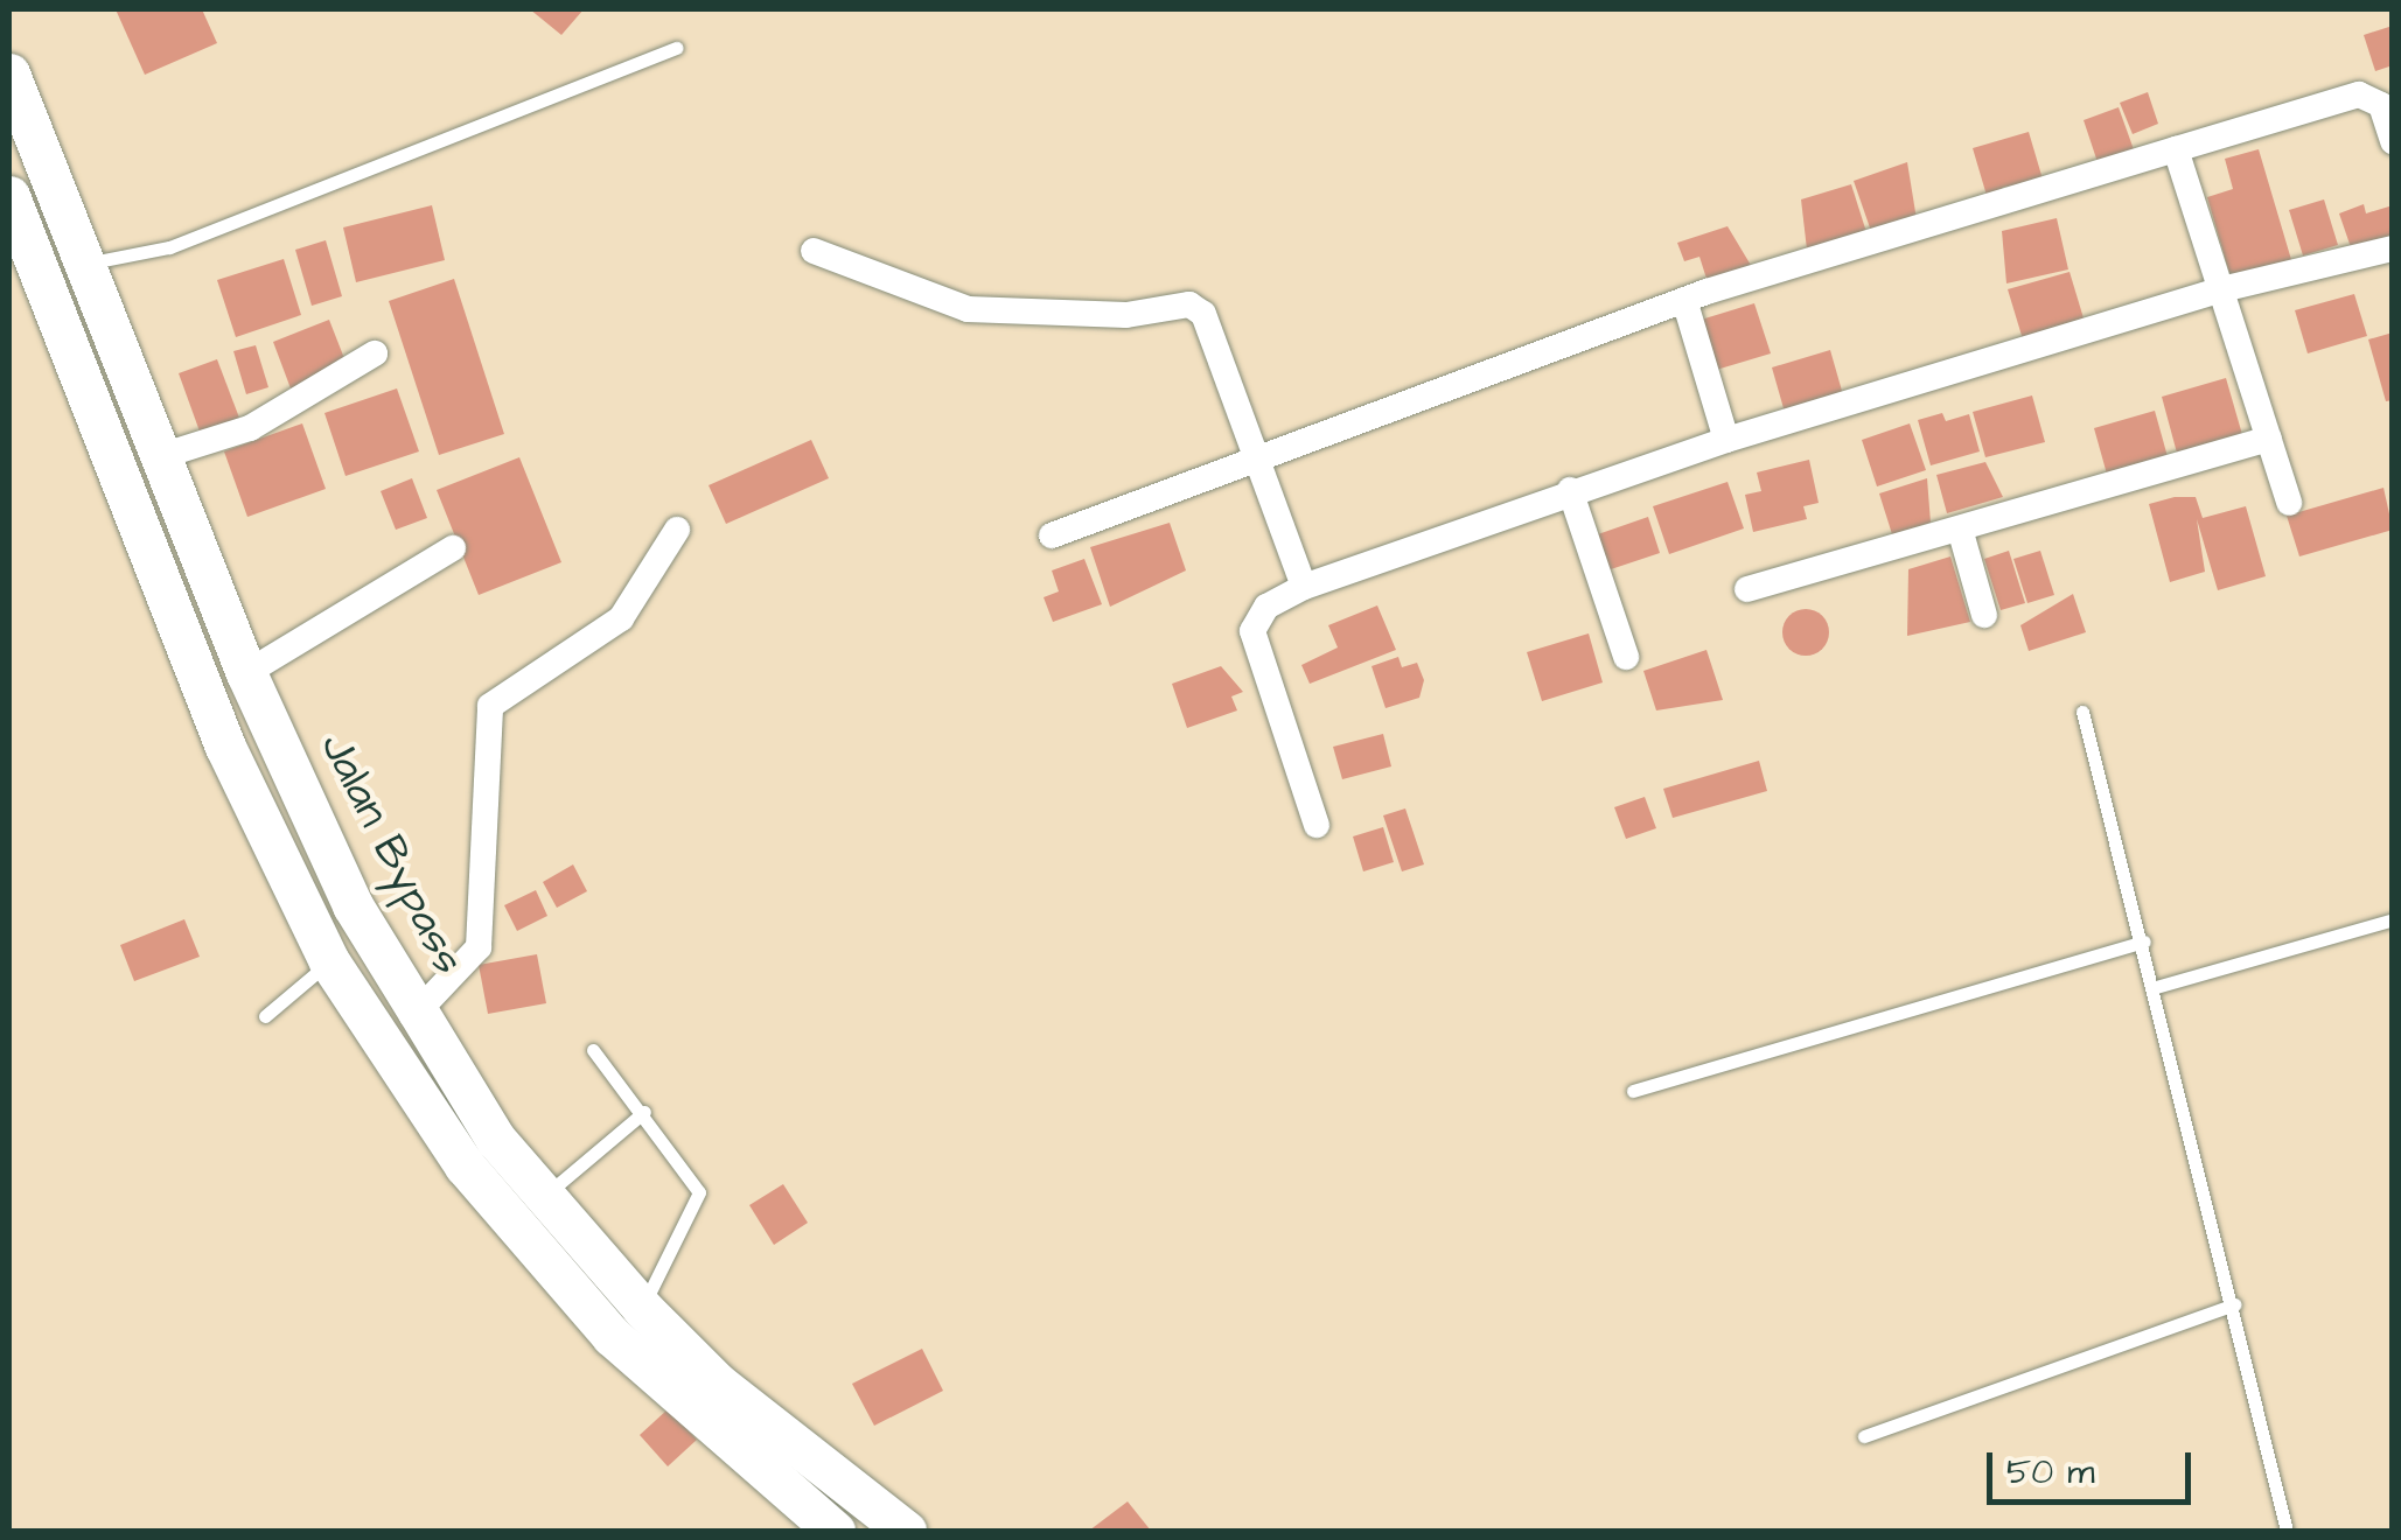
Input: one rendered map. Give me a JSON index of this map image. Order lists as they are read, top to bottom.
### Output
{
  "streets": {
    "highway": ["Jalan Bypass"]
  },
  "scale_bar": "50 m"
}
